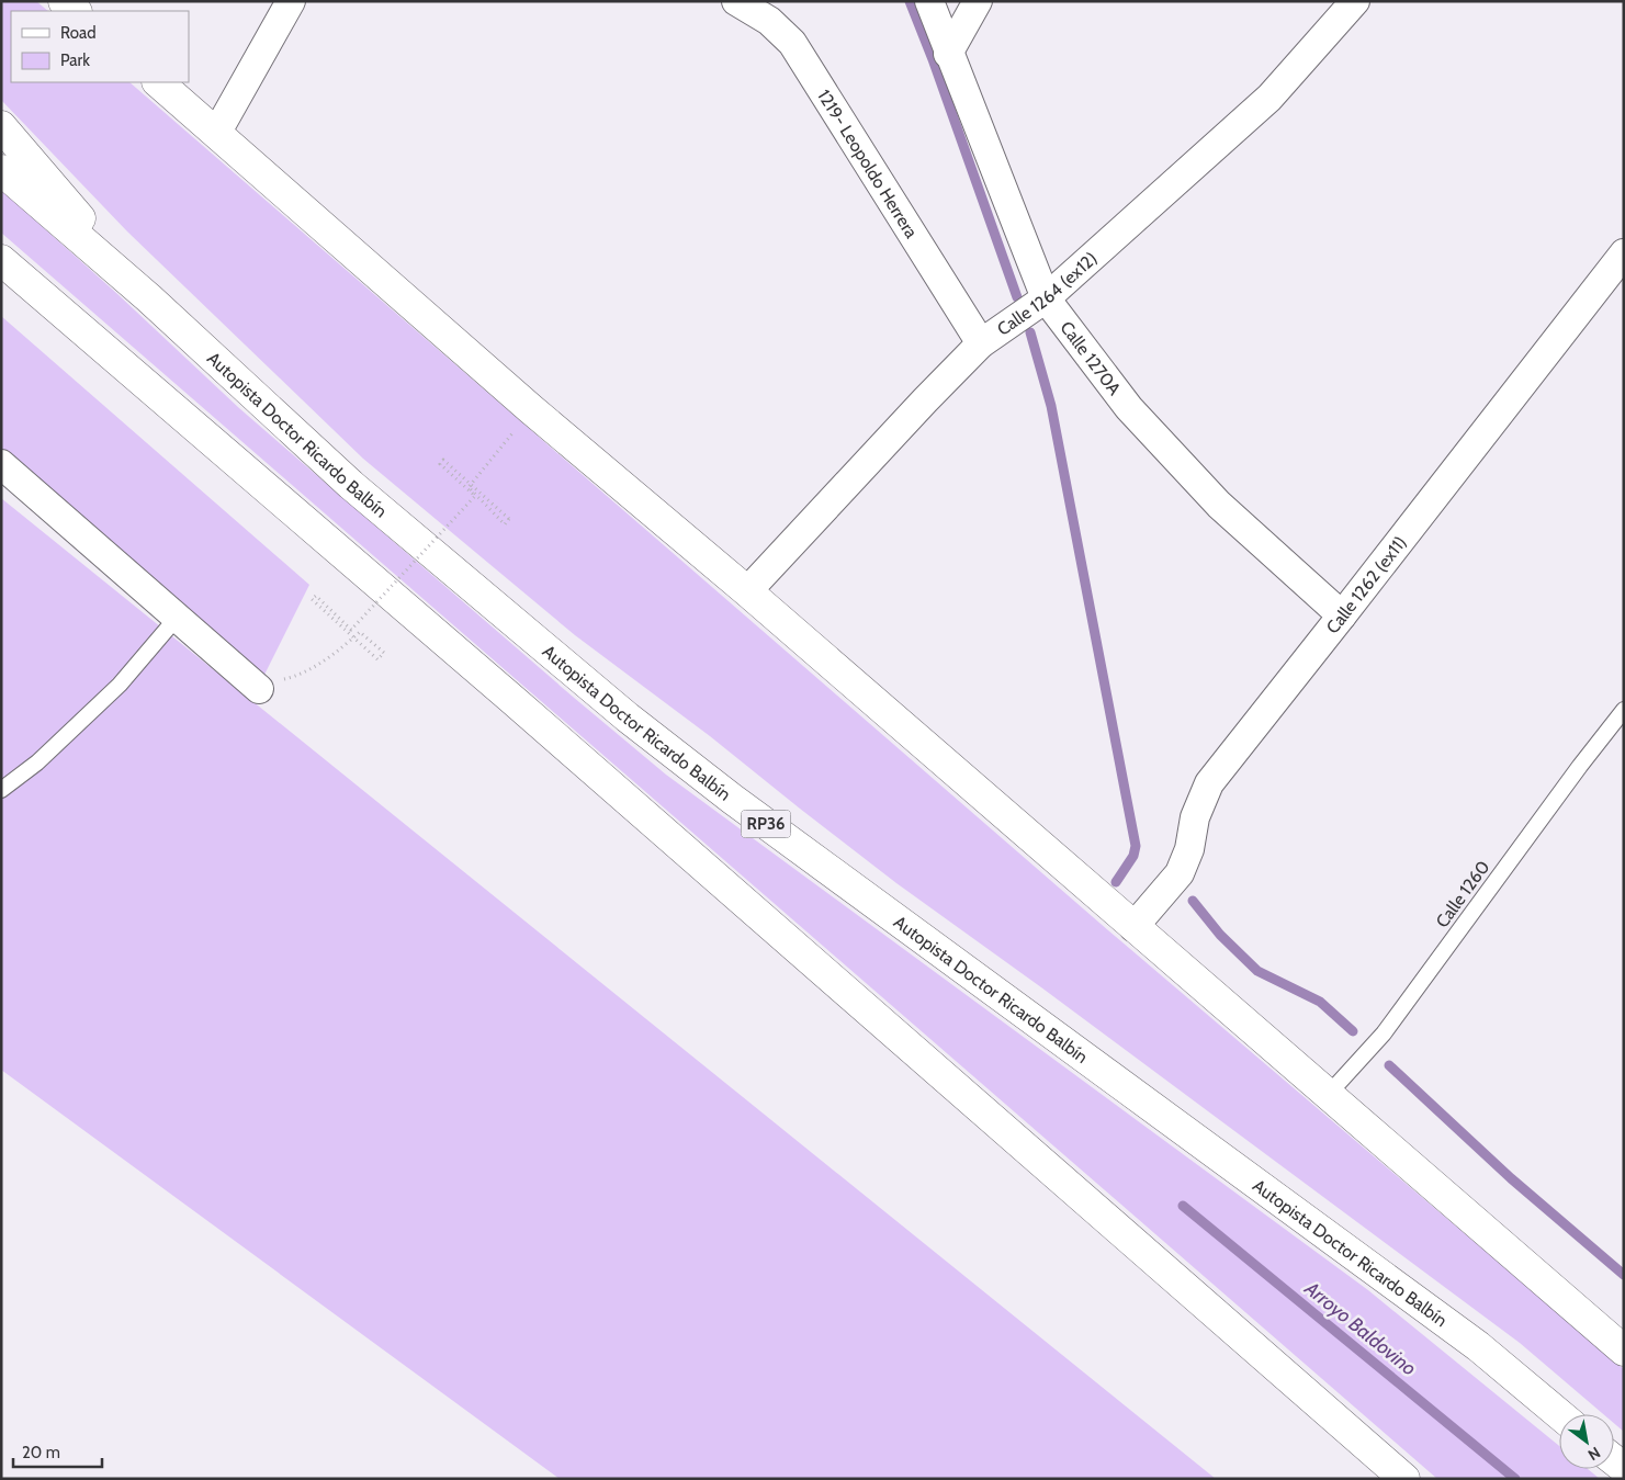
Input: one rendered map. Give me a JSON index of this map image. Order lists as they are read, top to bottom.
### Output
{
  "streets": {
    "main road": ["Autopista Doctor Ricardo Balbín", "RP36"],
    "street": [
      "1219- Leopoldo Herrera",
      "Calle 1264 (ex12)",
      "Calle 1270A",
      "Calle 1262 (ex11)"
    ],
    "lane": ["Calle 1260"]
  },
  "crossings": [
    ["1219- Leopoldo Herrera", "Calle 1264 (ex12)"],
    ["Calle 1264 (ex12)", "Calle 1270A"],
    ["Calle 1270A", "Calle 1262 (ex11)"]
  ],
  "water": ["Arroyo Baldovino"],
  "legend": ["Road", "Park"],
  "scale_bar": "20 m",
  "north": "bottom right"
}
